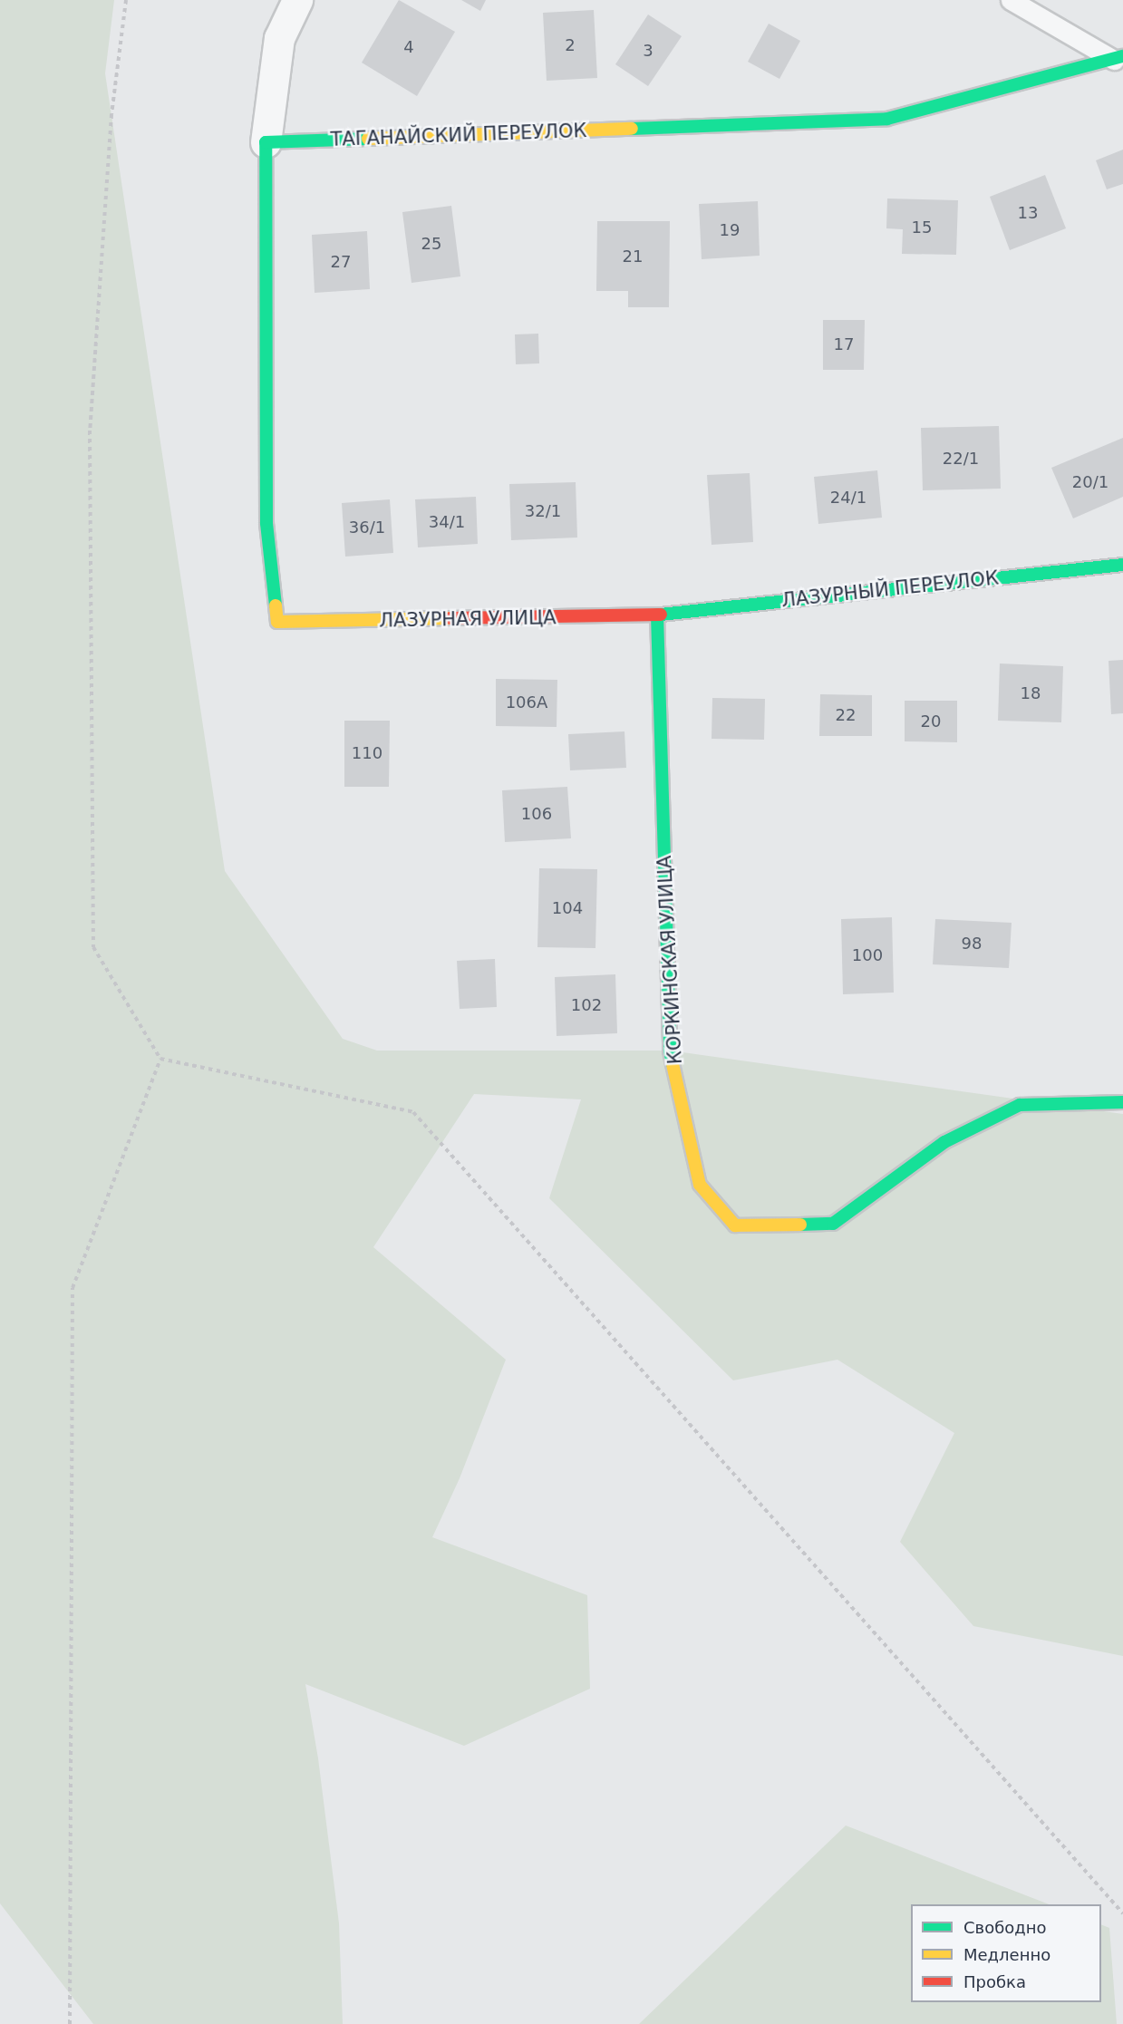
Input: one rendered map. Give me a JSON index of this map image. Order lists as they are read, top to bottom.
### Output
{
  "streets": {
    "street": [
      "ТАГАНАЙСКИЙ ПЕРЕУЛОК",
      "ЛАЗУРНЫЙ ПЕРЕУЛОК",
      "ЛАЗУРНАЯ УЛИЦА",
      "КОРКИНСКАЯ УЛИЦА"
    ]
  },
  "crossings": [
    ["ТАГАНАЙСКИЙ ПЕРЕУЛОК", "ЛАЗУРНАЯ УЛИЦА"],
    ["ЛАЗУРНЫЙ ПЕРЕУЛОК", "ЛАЗУРНАЯ УЛИЦА"],
    ["ЛАЗУРНЫЙ ПЕРЕУЛОК", "КОРКИНСКАЯ УЛИЦА"],
    ["ЛАЗУРНАЯ УЛИЦА", "КОРКИНСКАЯ УЛИЦА"]
  ],
  "house_numbers": [
    "2",
    "4",
    "3",
    "13",
    "15",
    "19",
    "25",
    "21",
    "27",
    "17",
    "22/1",
    "20/1",
    "24/1",
    "32/1",
    "34/1",
    "36/1",
    "18",
    "106А",
    "22",
    "20",
    "110",
    "106",
    "104",
    "98",
    "100",
    "102"
  ],
  "legend": ["Свободно", "Медленно", "Пробка"]
}
